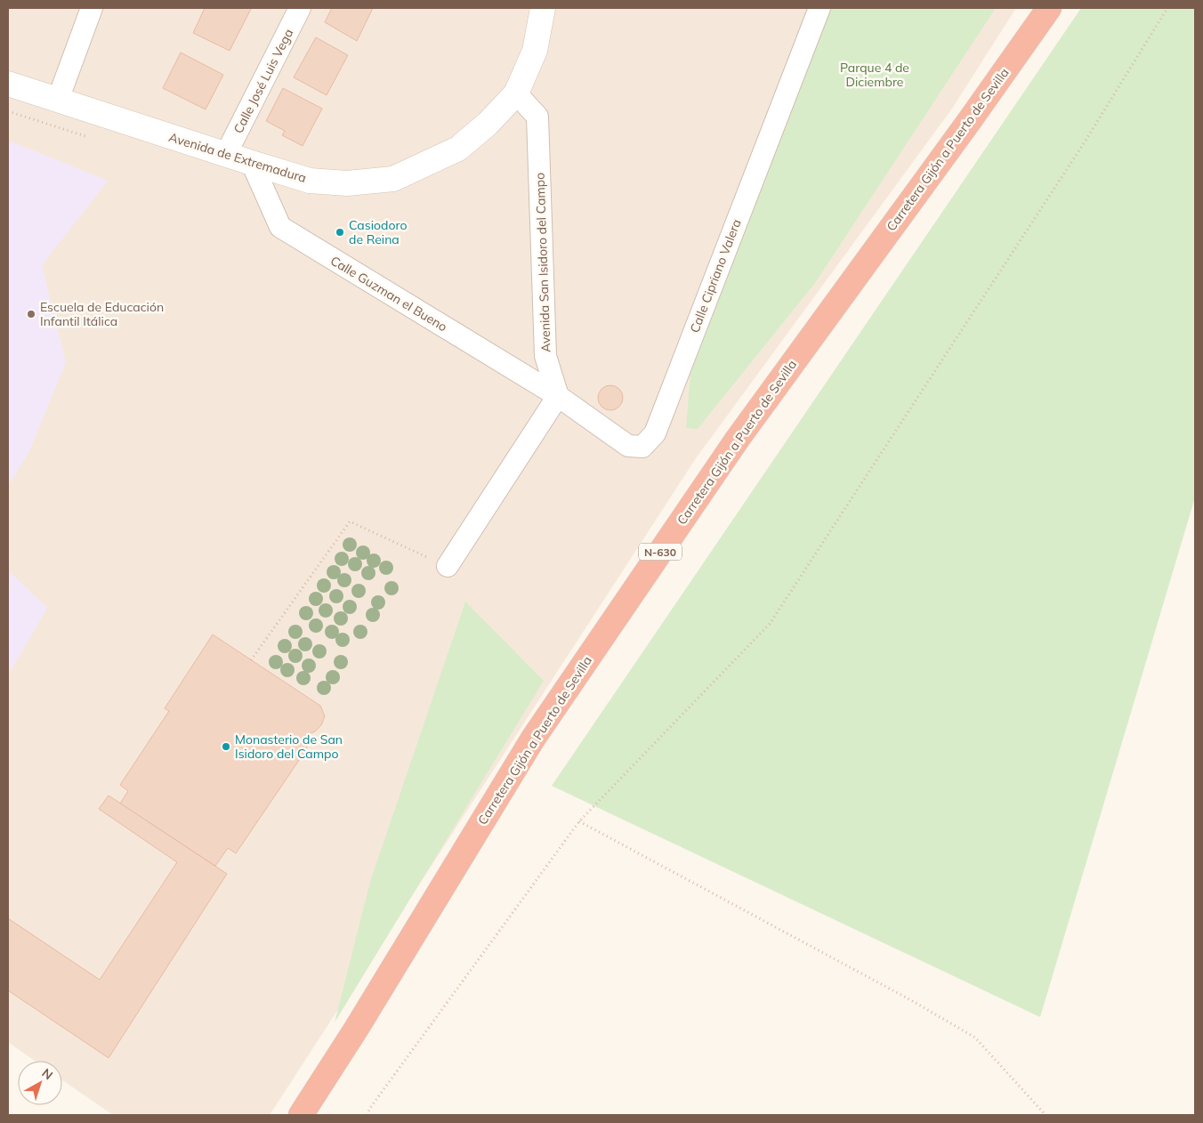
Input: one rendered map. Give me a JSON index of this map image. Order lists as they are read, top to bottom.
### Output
{
  "streets": {
    "highway": ["Carretera Gijón a Puerto de Sevilla", "N-630"],
    "main road": ["Avenida de Extremadura"],
    "street": [
      "Calle José Luis Vega",
      "Avenida San Isidoro del Campo",
      "Calle Cipriano Valera",
      "Calle Guzman el Bueno"
    ]
  },
  "crossings": [
    ["Calle José Luis Vega", "Avenida de Extremadura"],
    ["Avenida de Extremadura", "Avenida San Isidoro del Campo"],
    ["Avenida de Extremadura", "Calle Guzman el Bueno"],
    ["Avenida San Isidoro del Campo", "Calle Cipriano Valera"],
    ["Avenida San Isidoro del Campo", "Calle Guzman el Bueno"],
    ["Calle Cipriano Valera", "Calle Guzman el Bueno"]
  ],
  "parks": ["Parque 4 de Diciembre"],
  "places": ["Casiodoro de Reina", "Escuela de Educación Infantil Itálica", "Monasterio de San Isidoro del Campo"],
  "north": "top right"
}
